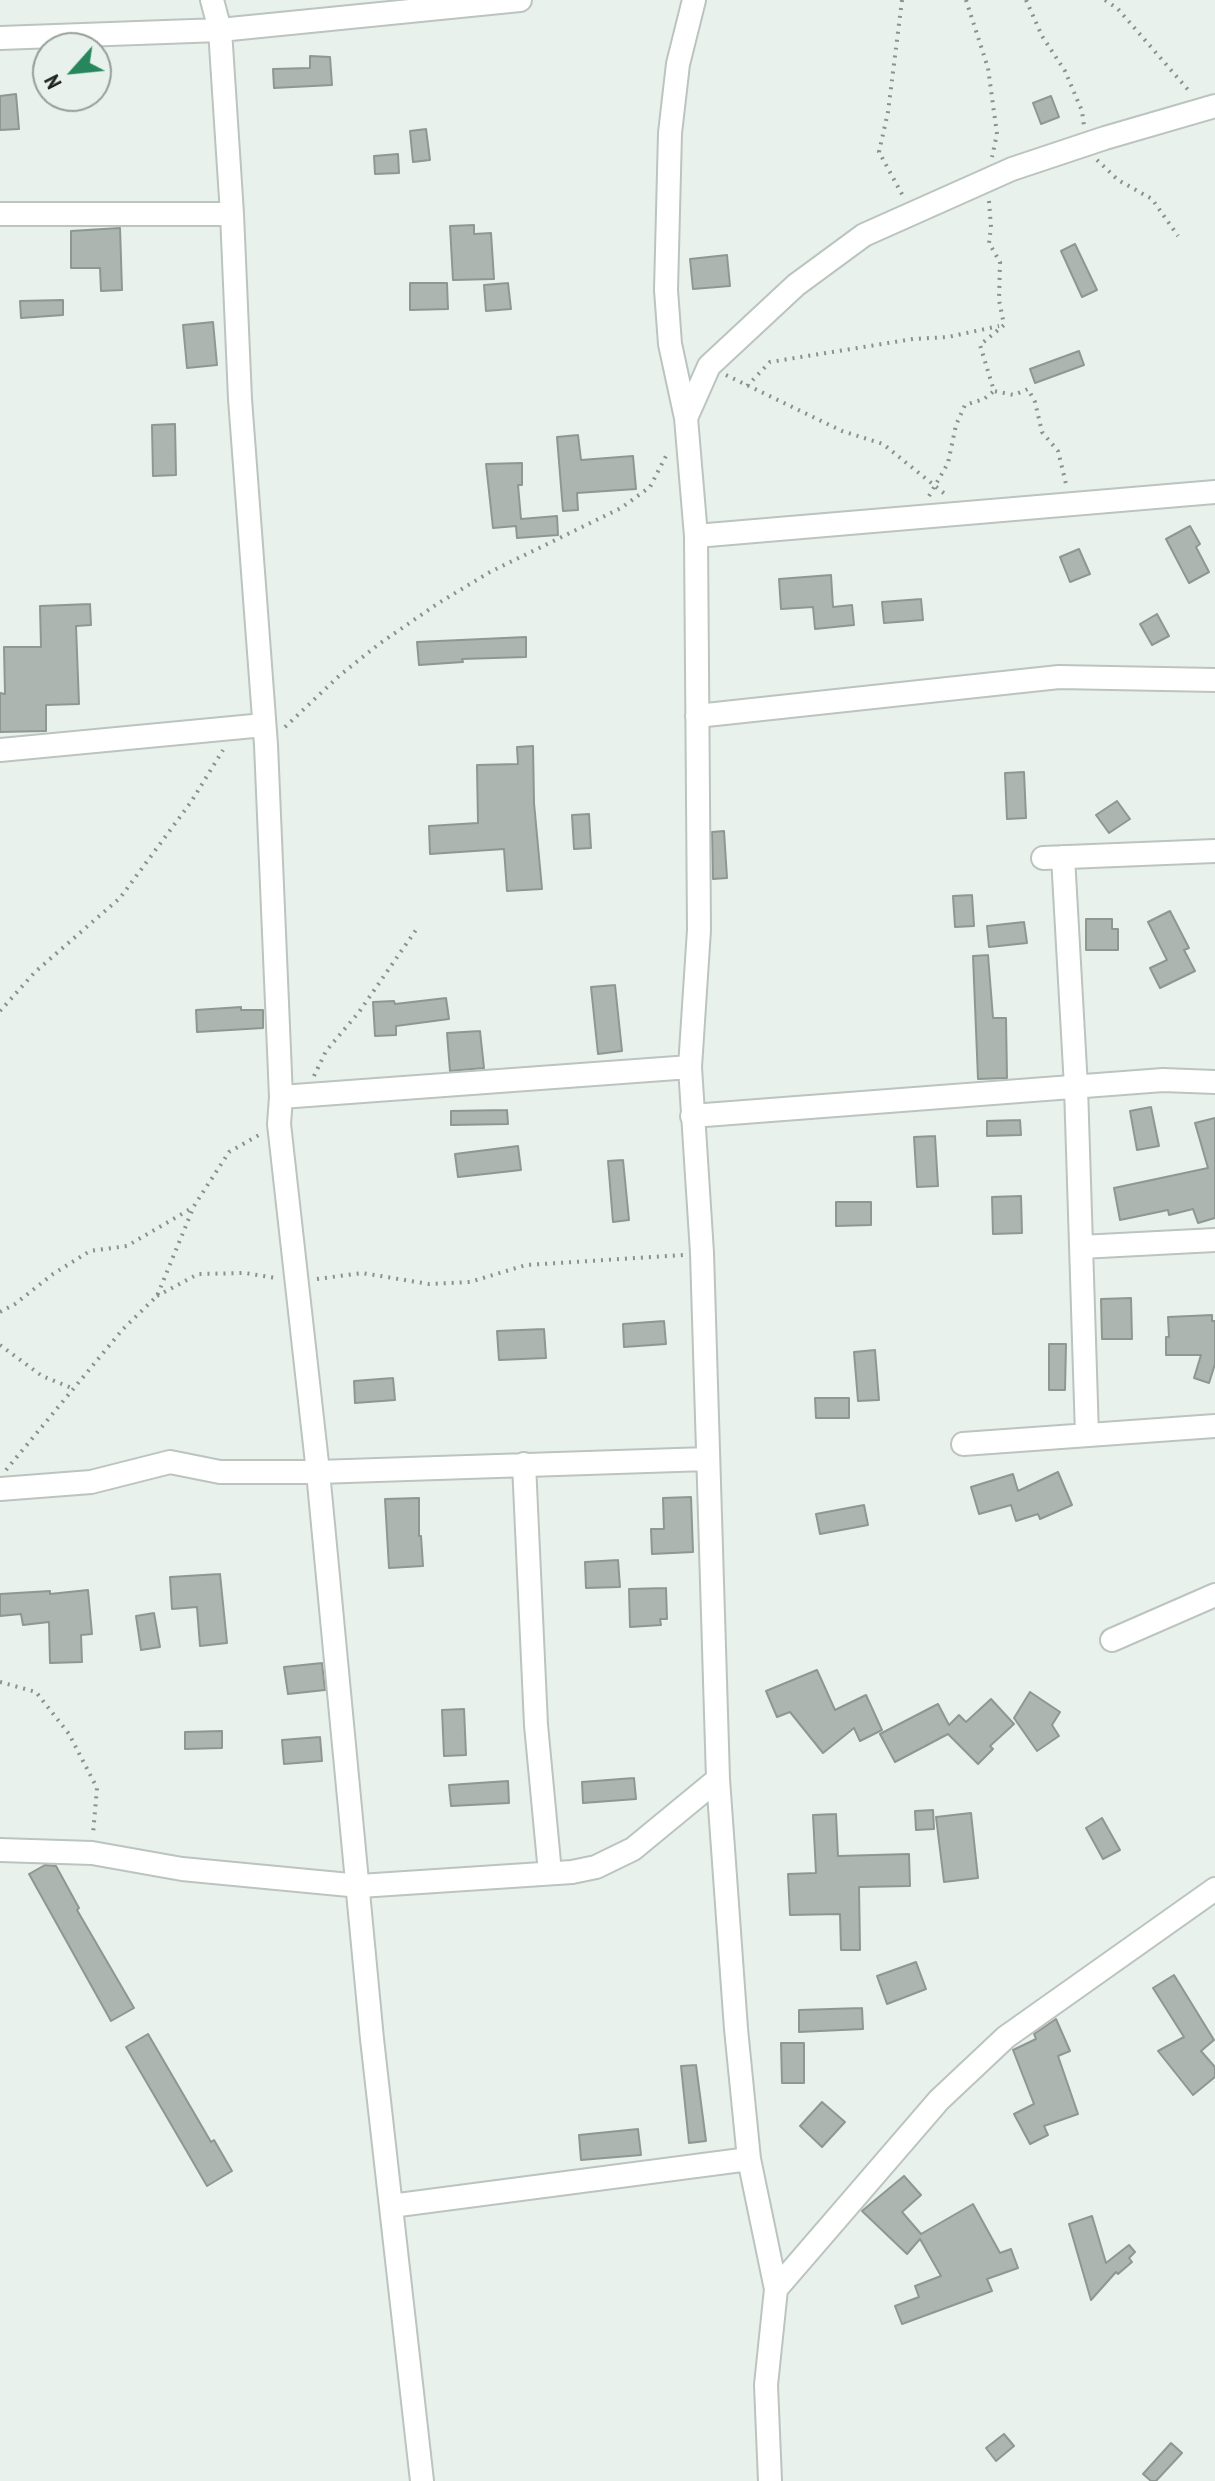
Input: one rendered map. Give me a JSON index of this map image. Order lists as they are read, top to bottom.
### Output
{
  "north": "bottom left"
}
